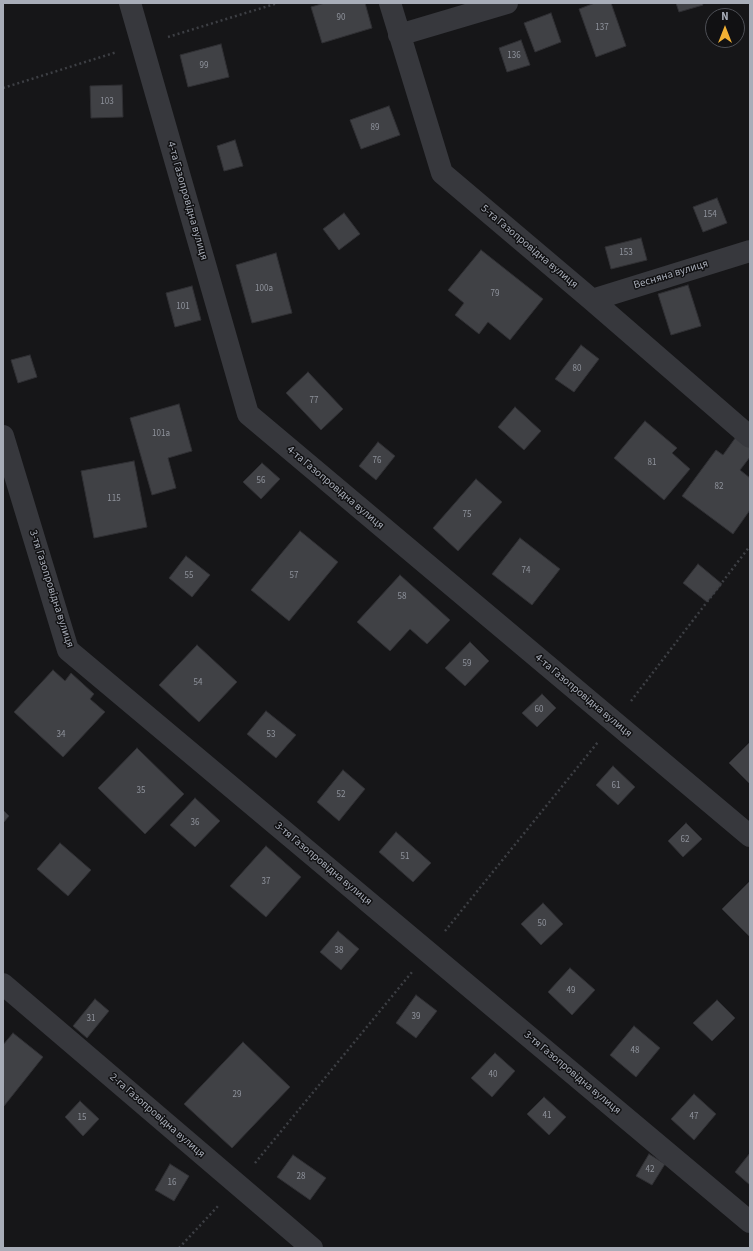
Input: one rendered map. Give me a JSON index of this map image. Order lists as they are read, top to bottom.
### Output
{
  "streets": {
    "street": [
      "4-та Газопровідна вулиця",
      "5-та Газопровідна вулиця",
      "Весняна вулиця",
      "3-тя Газопровідна вулиця",
      "2-га Газопровідна вулиця"
    ]
  },
  "crossings": [
    ["5-та Газопровідна вулиця", "Весняна вулиця"]
  ],
  "house_numbers": [
    "90",
    "137",
    "136",
    "99",
    "103",
    "89",
    "154",
    "153",
    "100а",
    "79",
    "101",
    "80",
    "77",
    "101а",
    "76",
    "81",
    "56",
    "82",
    "115",
    "75",
    "74",
    "55",
    "57",
    "58",
    "59",
    "54",
    "60",
    "34",
    "53",
    "61",
    "35",
    "52",
    "36",
    "62",
    "51",
    "37",
    "50",
    "38",
    "49",
    "39",
    "31",
    "48",
    "40",
    "29",
    "41",
    "47",
    "15",
    "42",
    "28",
    "16"
  ],
  "north": "top"
}
